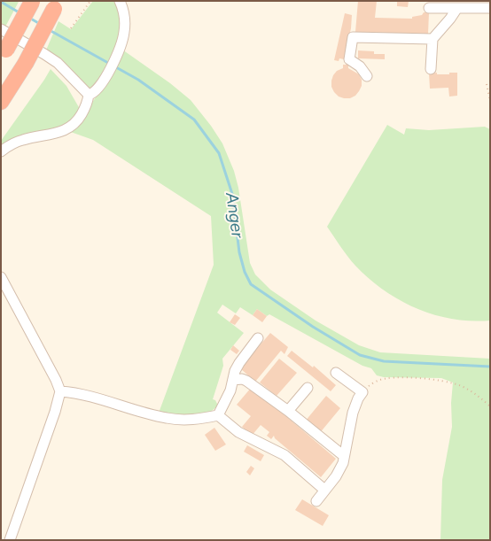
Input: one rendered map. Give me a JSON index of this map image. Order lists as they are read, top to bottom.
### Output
{
  "water": ["Anger"]
}
